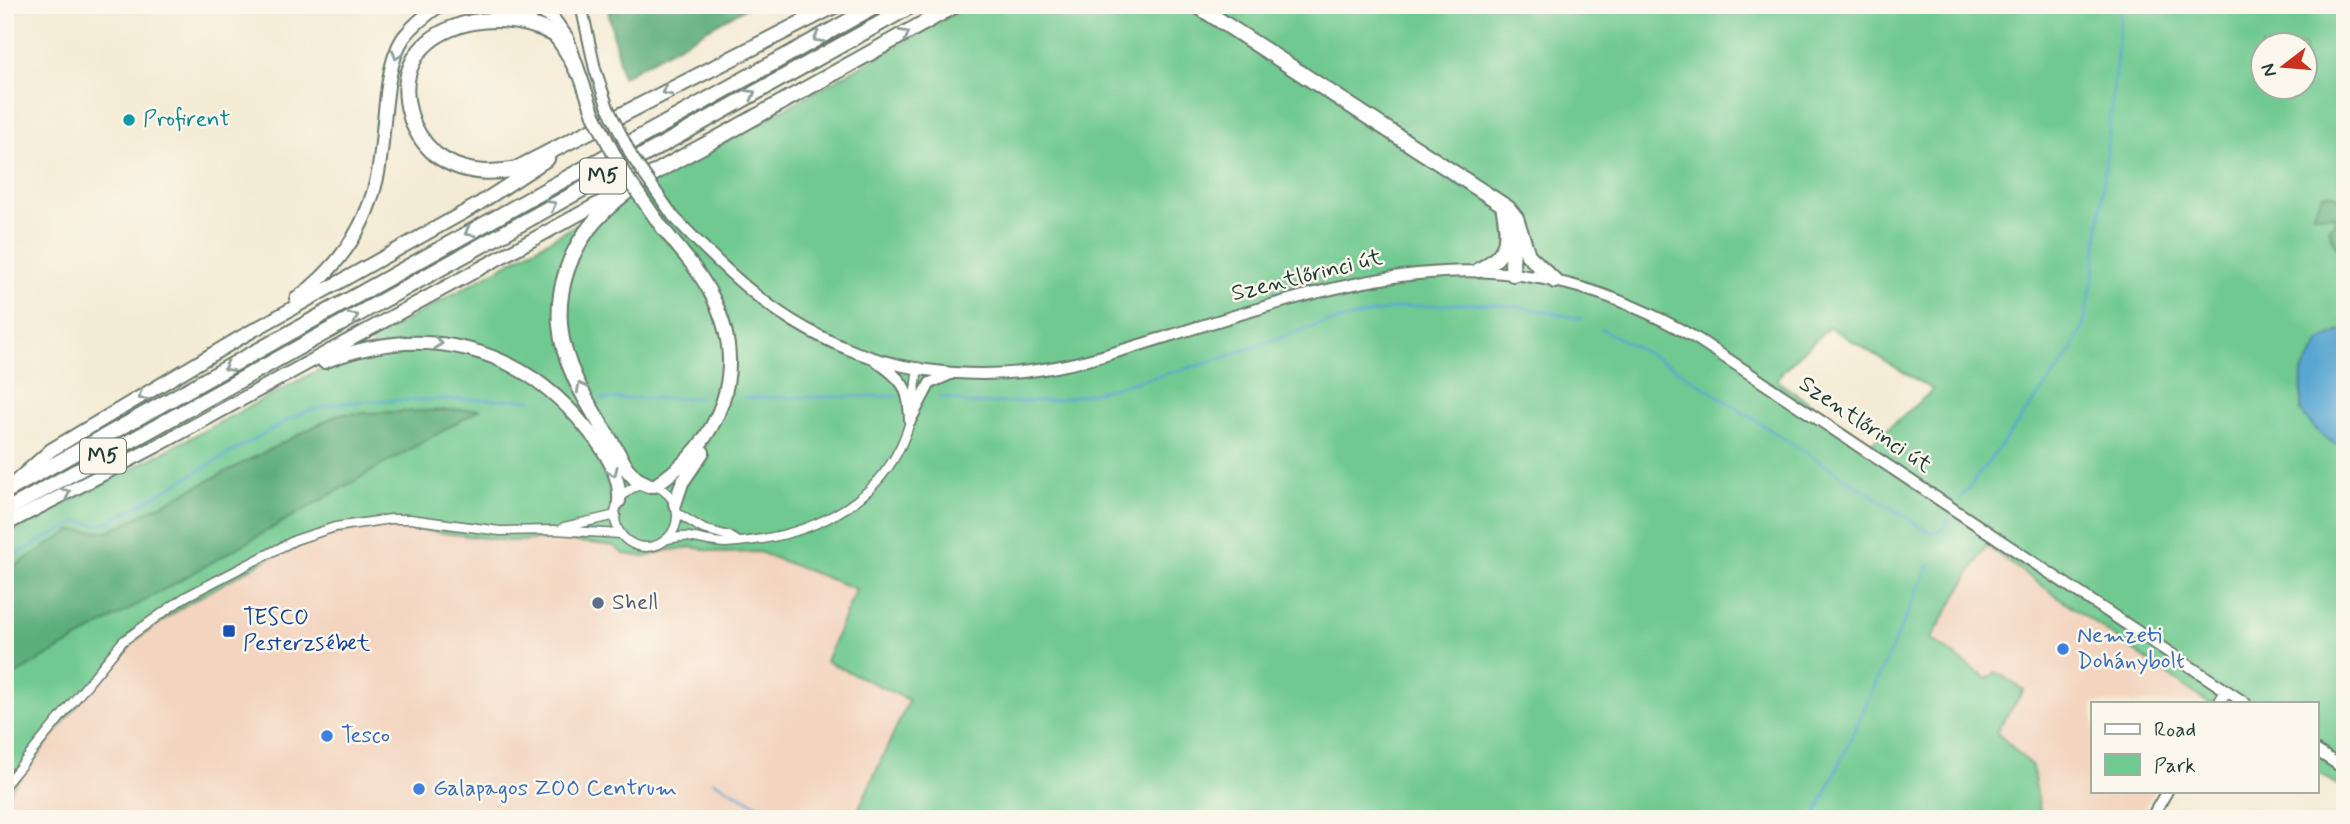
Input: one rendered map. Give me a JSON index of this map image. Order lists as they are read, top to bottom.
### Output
{
  "streets": {
    "highway": ["M5"],
    "main road": ["Szentlőrinci út"]
  },
  "places": {
    "other": [
      "Profirent",
      "Shell",
      "Nemzeti Dohánybolt",
      "Tesco",
      "Galapagos ZOO Centrum"
    ],
    "transit": ["TESCO Pesterzsébet"]
  },
  "legend": ["Road", "Park"],
  "north": "left"
}
